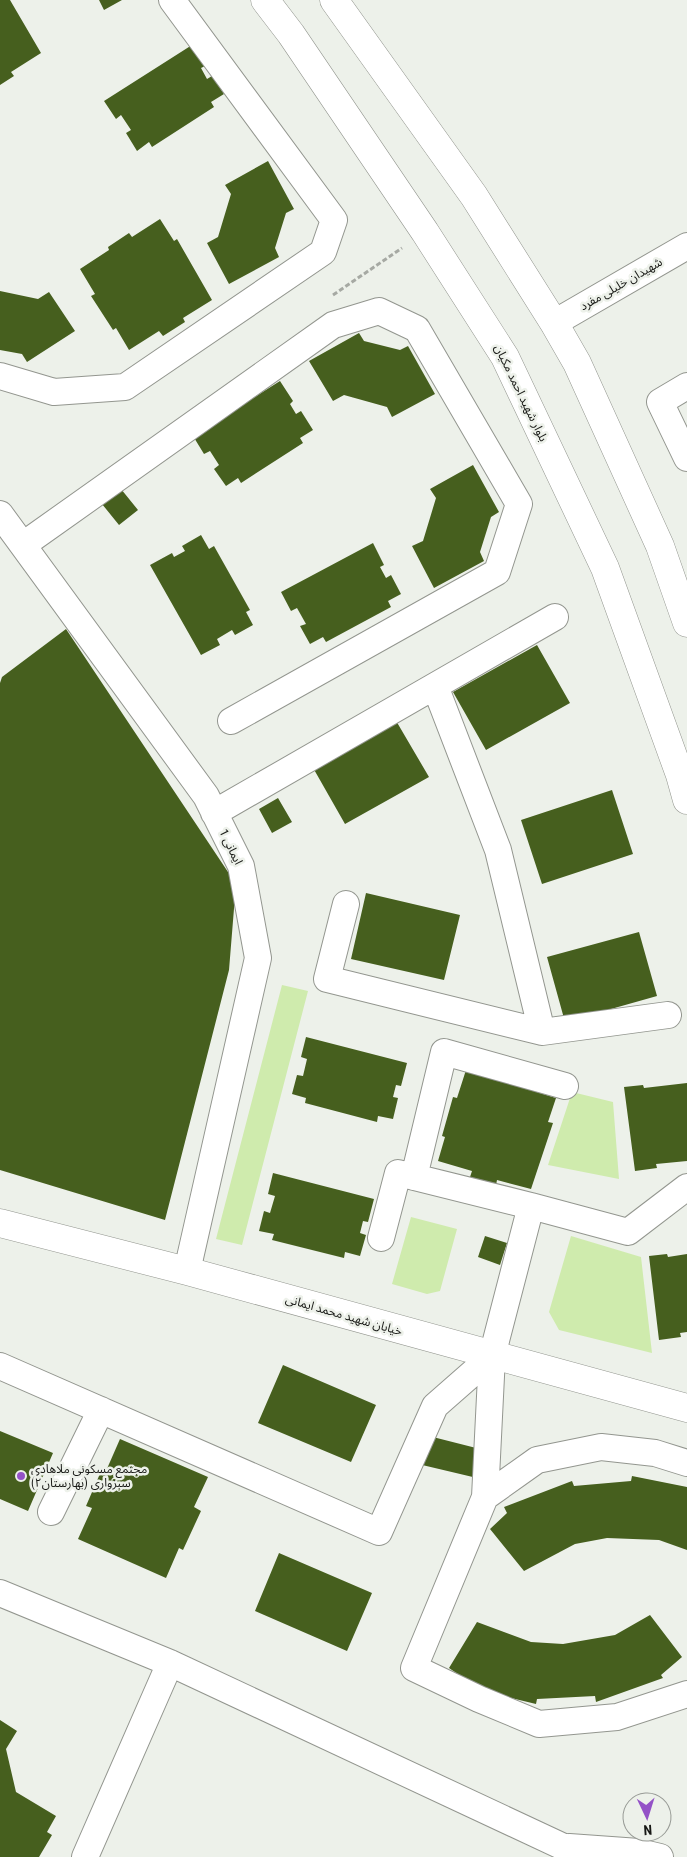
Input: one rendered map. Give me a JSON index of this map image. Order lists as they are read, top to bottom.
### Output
{
  "streets": {
    "main road": ["بلوار شهید احمد مکیان", "خیابان شهید محمد ایمانی"],
    "street": ["شهیدان خلیلی مفرد", "ایمانی 1"]
  },
  "crossings": [
    ["ایمانی 1", "خیابان شهید محمد ایمانی"]
  ],
  "places": ["مجتمع مسکونی ملاهادی سبزواری (بهارستان۲)"],
  "north": "bottom"
}
